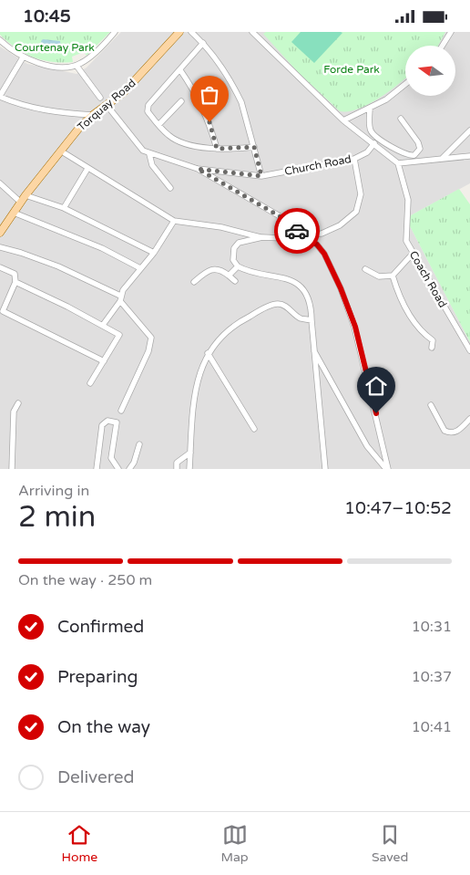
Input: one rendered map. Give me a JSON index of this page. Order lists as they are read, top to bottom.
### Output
{
  "streets": {
    "main road": ["Torquay Road"],
    "street": ["Church Road", "Coach Road"]
  },
  "crossings": [
    ["Torquay Road", "Church Road"]
  ],
  "parks": ["Courtenay Park", "Forde Park"],
  "north": "left",
  "page": {
    "status": "10:45",
    "heading": ["2 min", "Arriving in", "10:47–10:52"],
    "bar": "On the way · 250 m",
    "list": [
      ["Confirmed", "10:31"],
      ["Preparing", "10:37"],
      ["On the way", "10:41"],
      "Delivered"
    ],
    "tabs": ["Home", "Map", "Saved"]
  }
}
